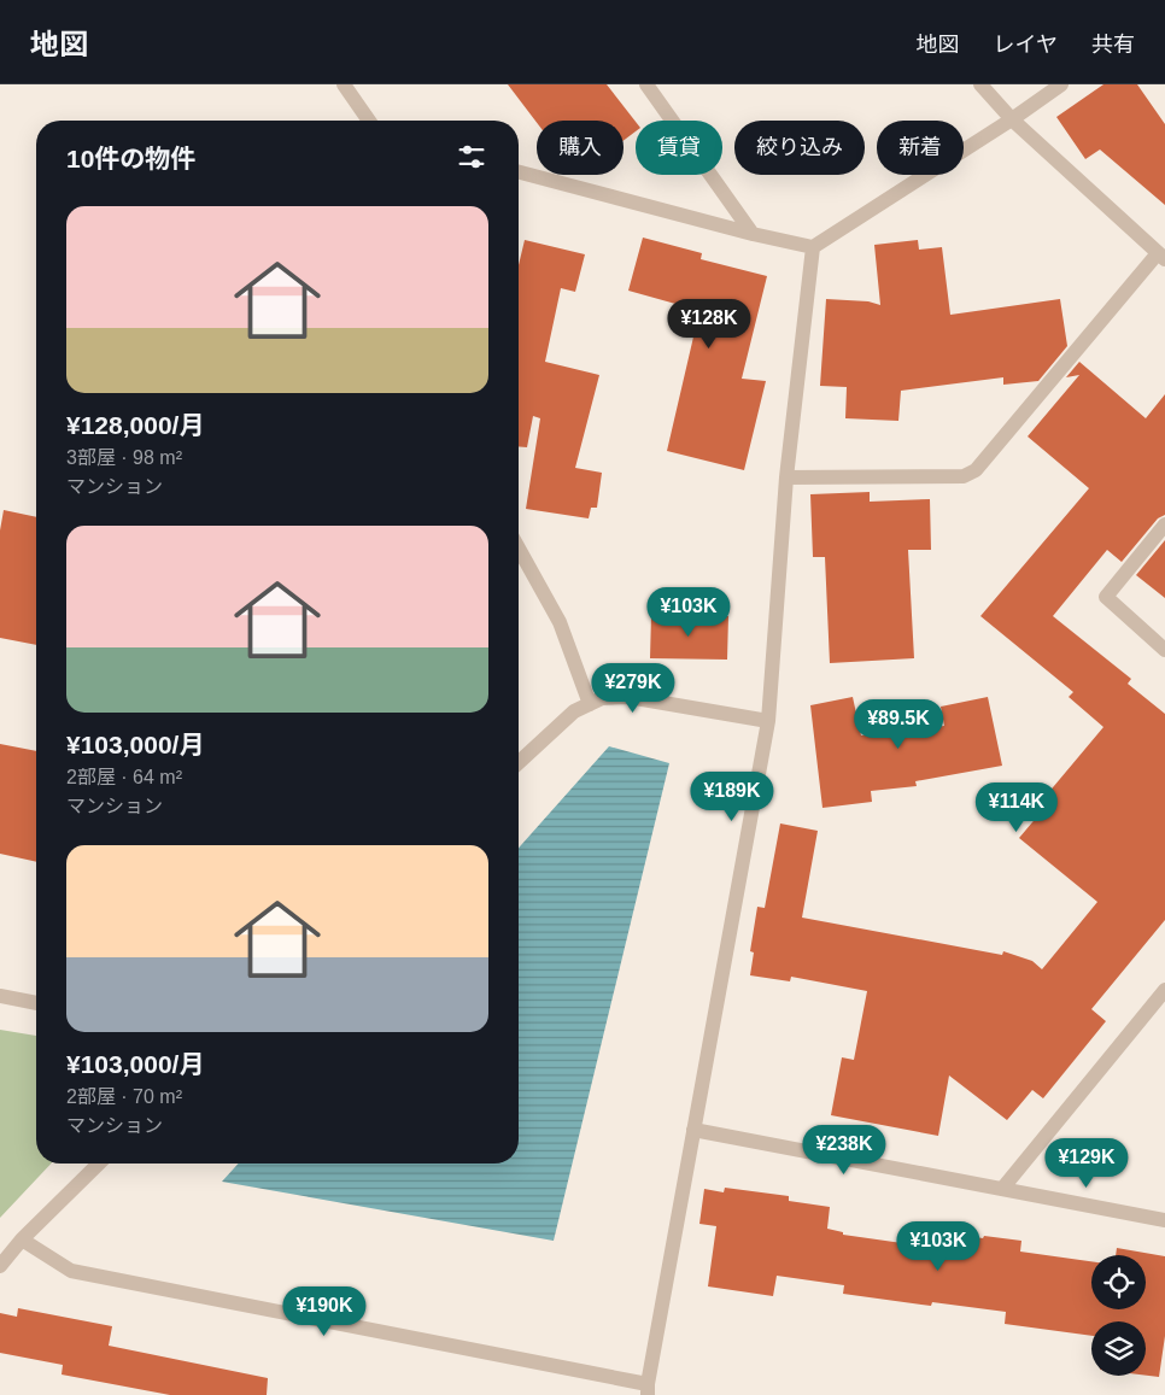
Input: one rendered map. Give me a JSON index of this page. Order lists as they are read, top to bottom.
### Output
{
  "page": {
    "header": "地図",
    "nav": ["地図", "レイヤ", "共有"],
    "chip": [
      "購入",
      "賃貸",
      "絞り込み",
      "新着"
    ],
    "heading": "10件の物件",
    "list": [
      {
        "name": "¥128,000/月",
        "note": "3部屋 · 98 m² · マンション"
      },
      {
        "name": "¥103,000/月",
        "note": "2部屋 · 64 m² · マンション"
      },
      {
        "name": "¥103,000/月",
        "note": "2部屋 · 70 m² · マンション"
      }
    ],
    "price": [
      "¥128K",
      "¥103K",
      "¥279K",
      "¥89.5K",
      "¥189K",
      "¥114K",
      "¥238K",
      "¥129K",
      "¥103K",
      "¥190K"
    ]
  }
}
